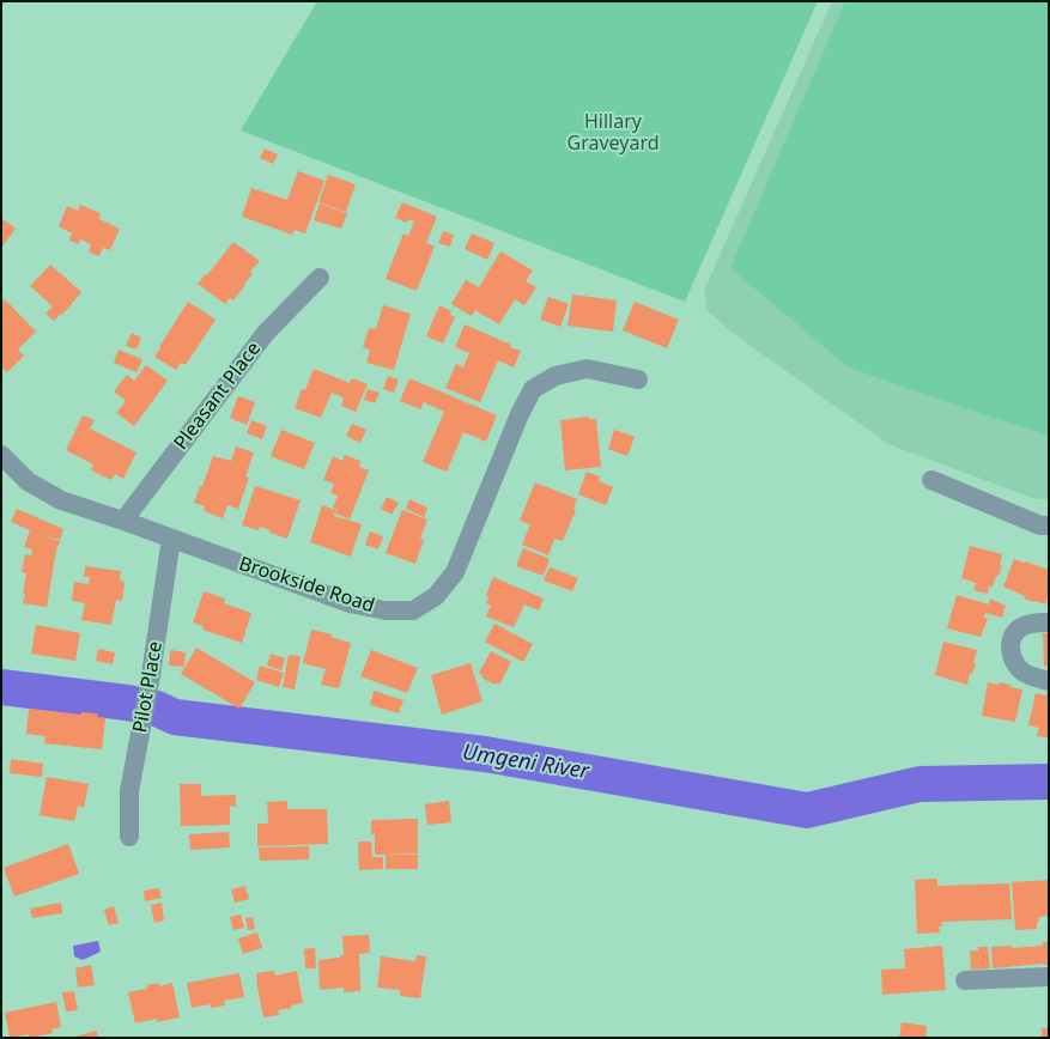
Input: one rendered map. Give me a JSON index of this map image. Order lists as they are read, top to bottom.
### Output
{
  "streets": {
    "street": ["Pleasant Place", "Brookside Road", "Pilot Place"]
  },
  "crossings": [
    ["Pleasant Place", "Brookside Road"],
    ["Brookside Road", "Pilot Place"]
  ],
  "water": ["Umgeni River"],
  "parks": ["Hillary Graveyard"]
}
